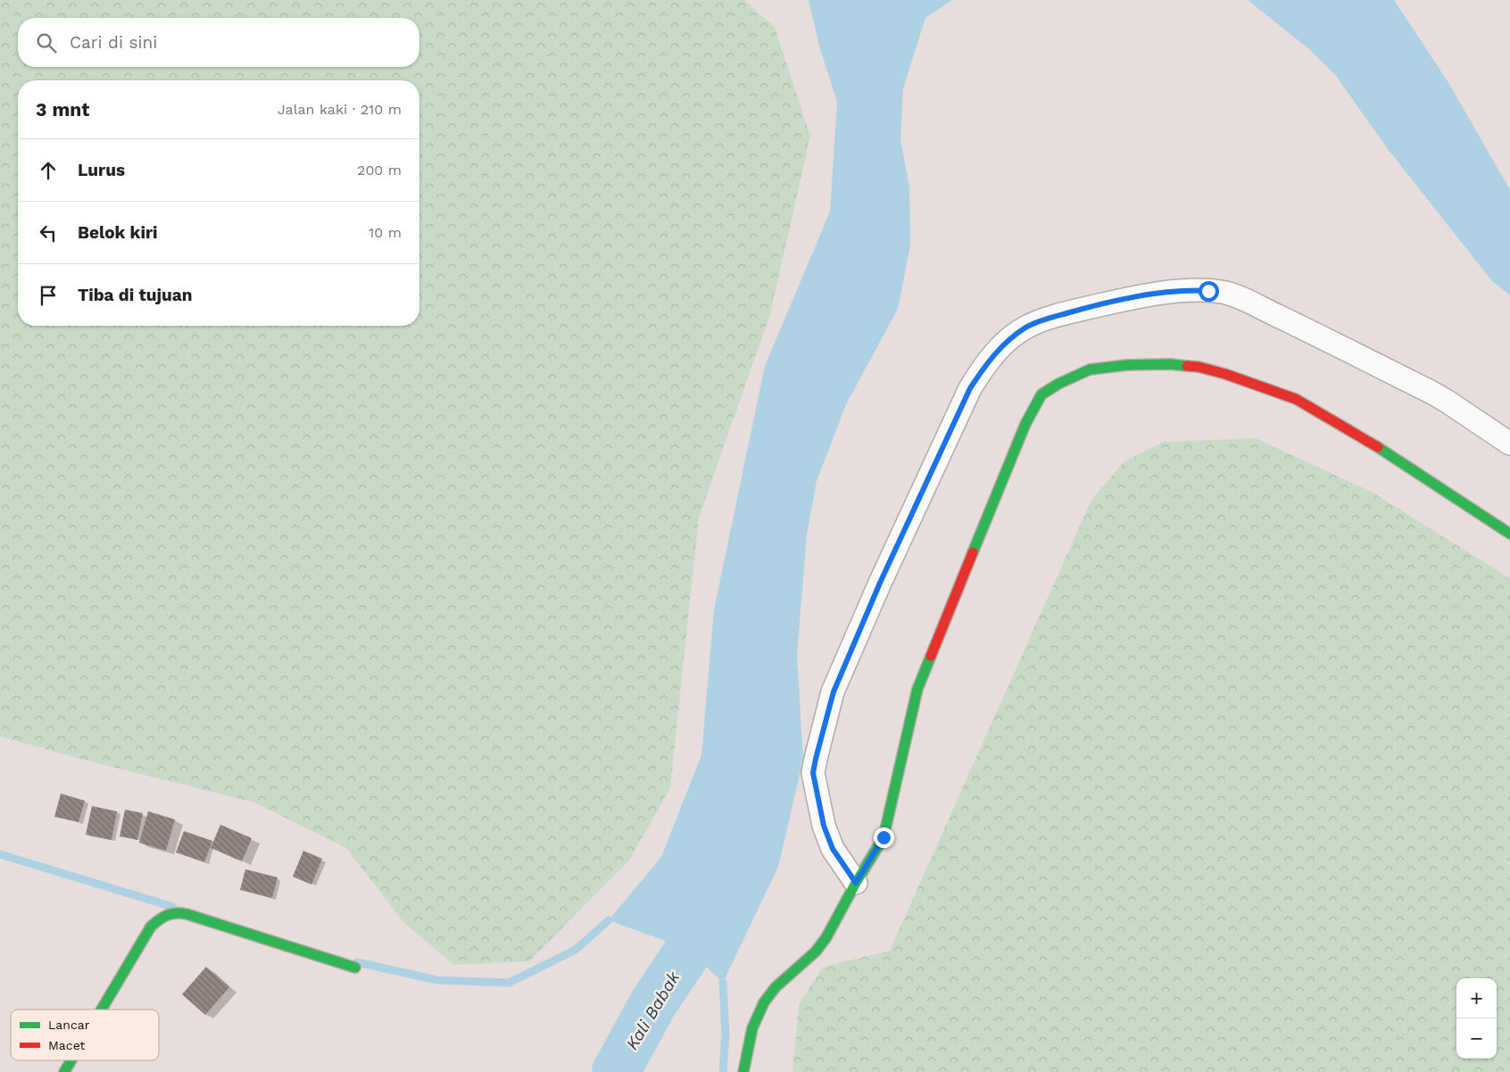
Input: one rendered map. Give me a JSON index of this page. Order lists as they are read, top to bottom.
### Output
{
  "water": ["Kali Babak"],
  "legend": ["Lancar", "Macet"],
  "page": {
    "search": "Cari di sini",
    "heading": ["3 mnt", "Jalan kaki · 210 m"],
    "list": [
      ["Lurus", "200 m"],
      ["Belok kiri", "10 m"],
      "Tiba di tujuan"
    ],
    "map_buttons": ["+", "−"]
  }
}
